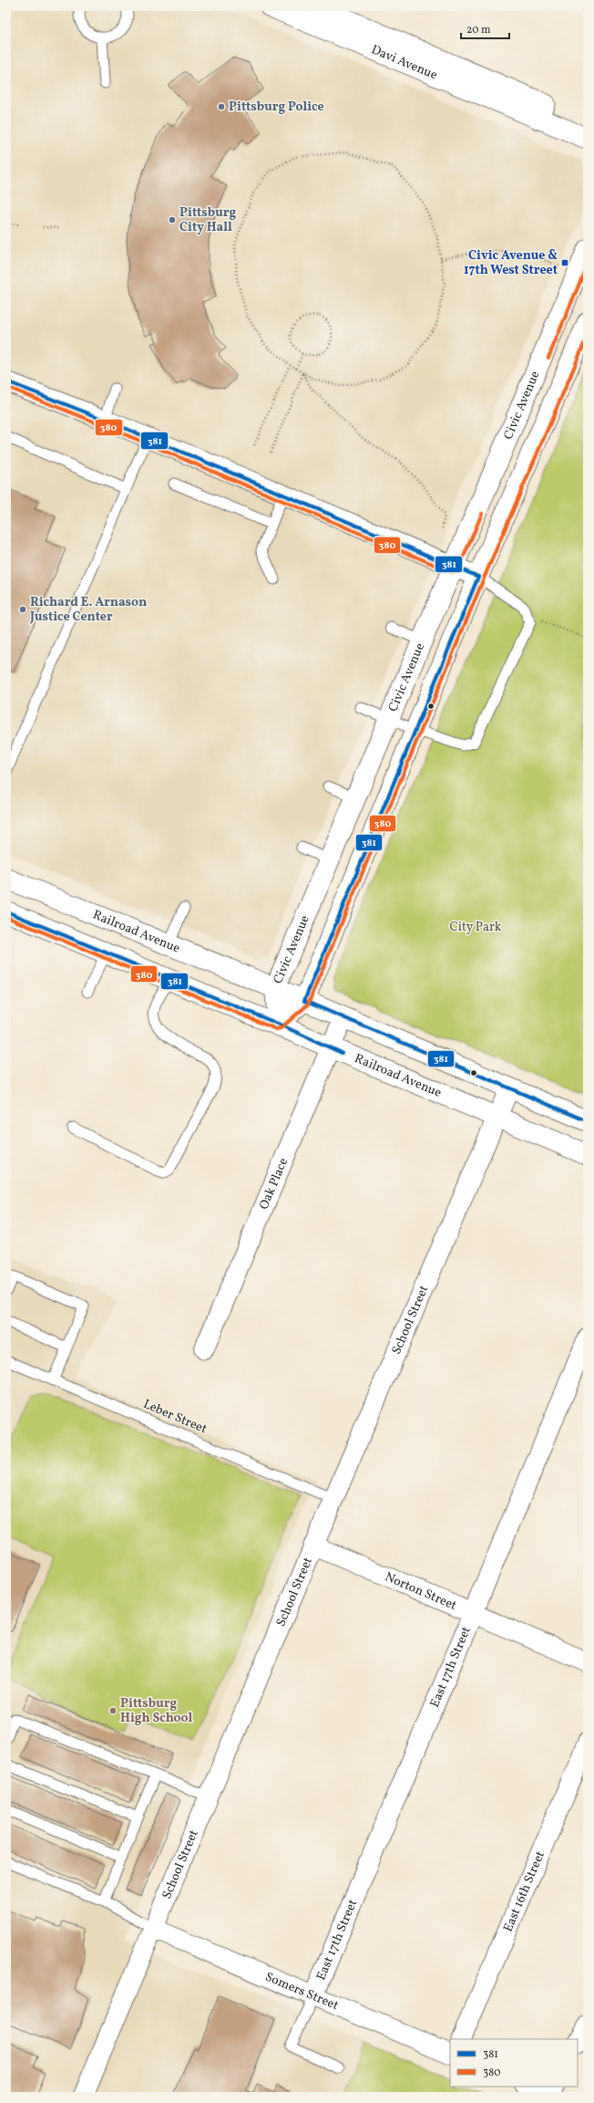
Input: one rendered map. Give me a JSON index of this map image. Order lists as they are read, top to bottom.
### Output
{
  "streets": {
    "street": [
      "Davi Avenue",
      "Civic Avenue",
      "Railroad Avenue",
      "Oak Place",
      "School Street",
      "Norton Street",
      "East 17th Street",
      "East 16th Street",
      "Somers Street"
    ],
    "lane": ["Leber Street"]
  },
  "crossings": [
    ["Civic Avenue", "Railroad Avenue"],
    ["Railroad Avenue", "Oak Place"],
    ["Railroad Avenue", "School Street"],
    ["School Street", "Leber Street"],
    ["School Street", "Norton Street"],
    ["School Street", "Somers Street"],
    ["Norton Street", "East 17th Street"],
    ["East 17th Street", "Somers Street"]
  ],
  "parks": ["City Park"],
  "places": {
    "other": [
      "Pittsburg Police",
      "Pittsburg City Hall",
      "Richard E. Arnason Justice Center",
      "Pittsburg High School"
    ],
    "transit": ["Civic Avenue & 17th West Street"]
  },
  "lines": ["transit line 380", "transit line 381"],
  "legend": ["381", "380"],
  "scale_bar": "20 m"
}
